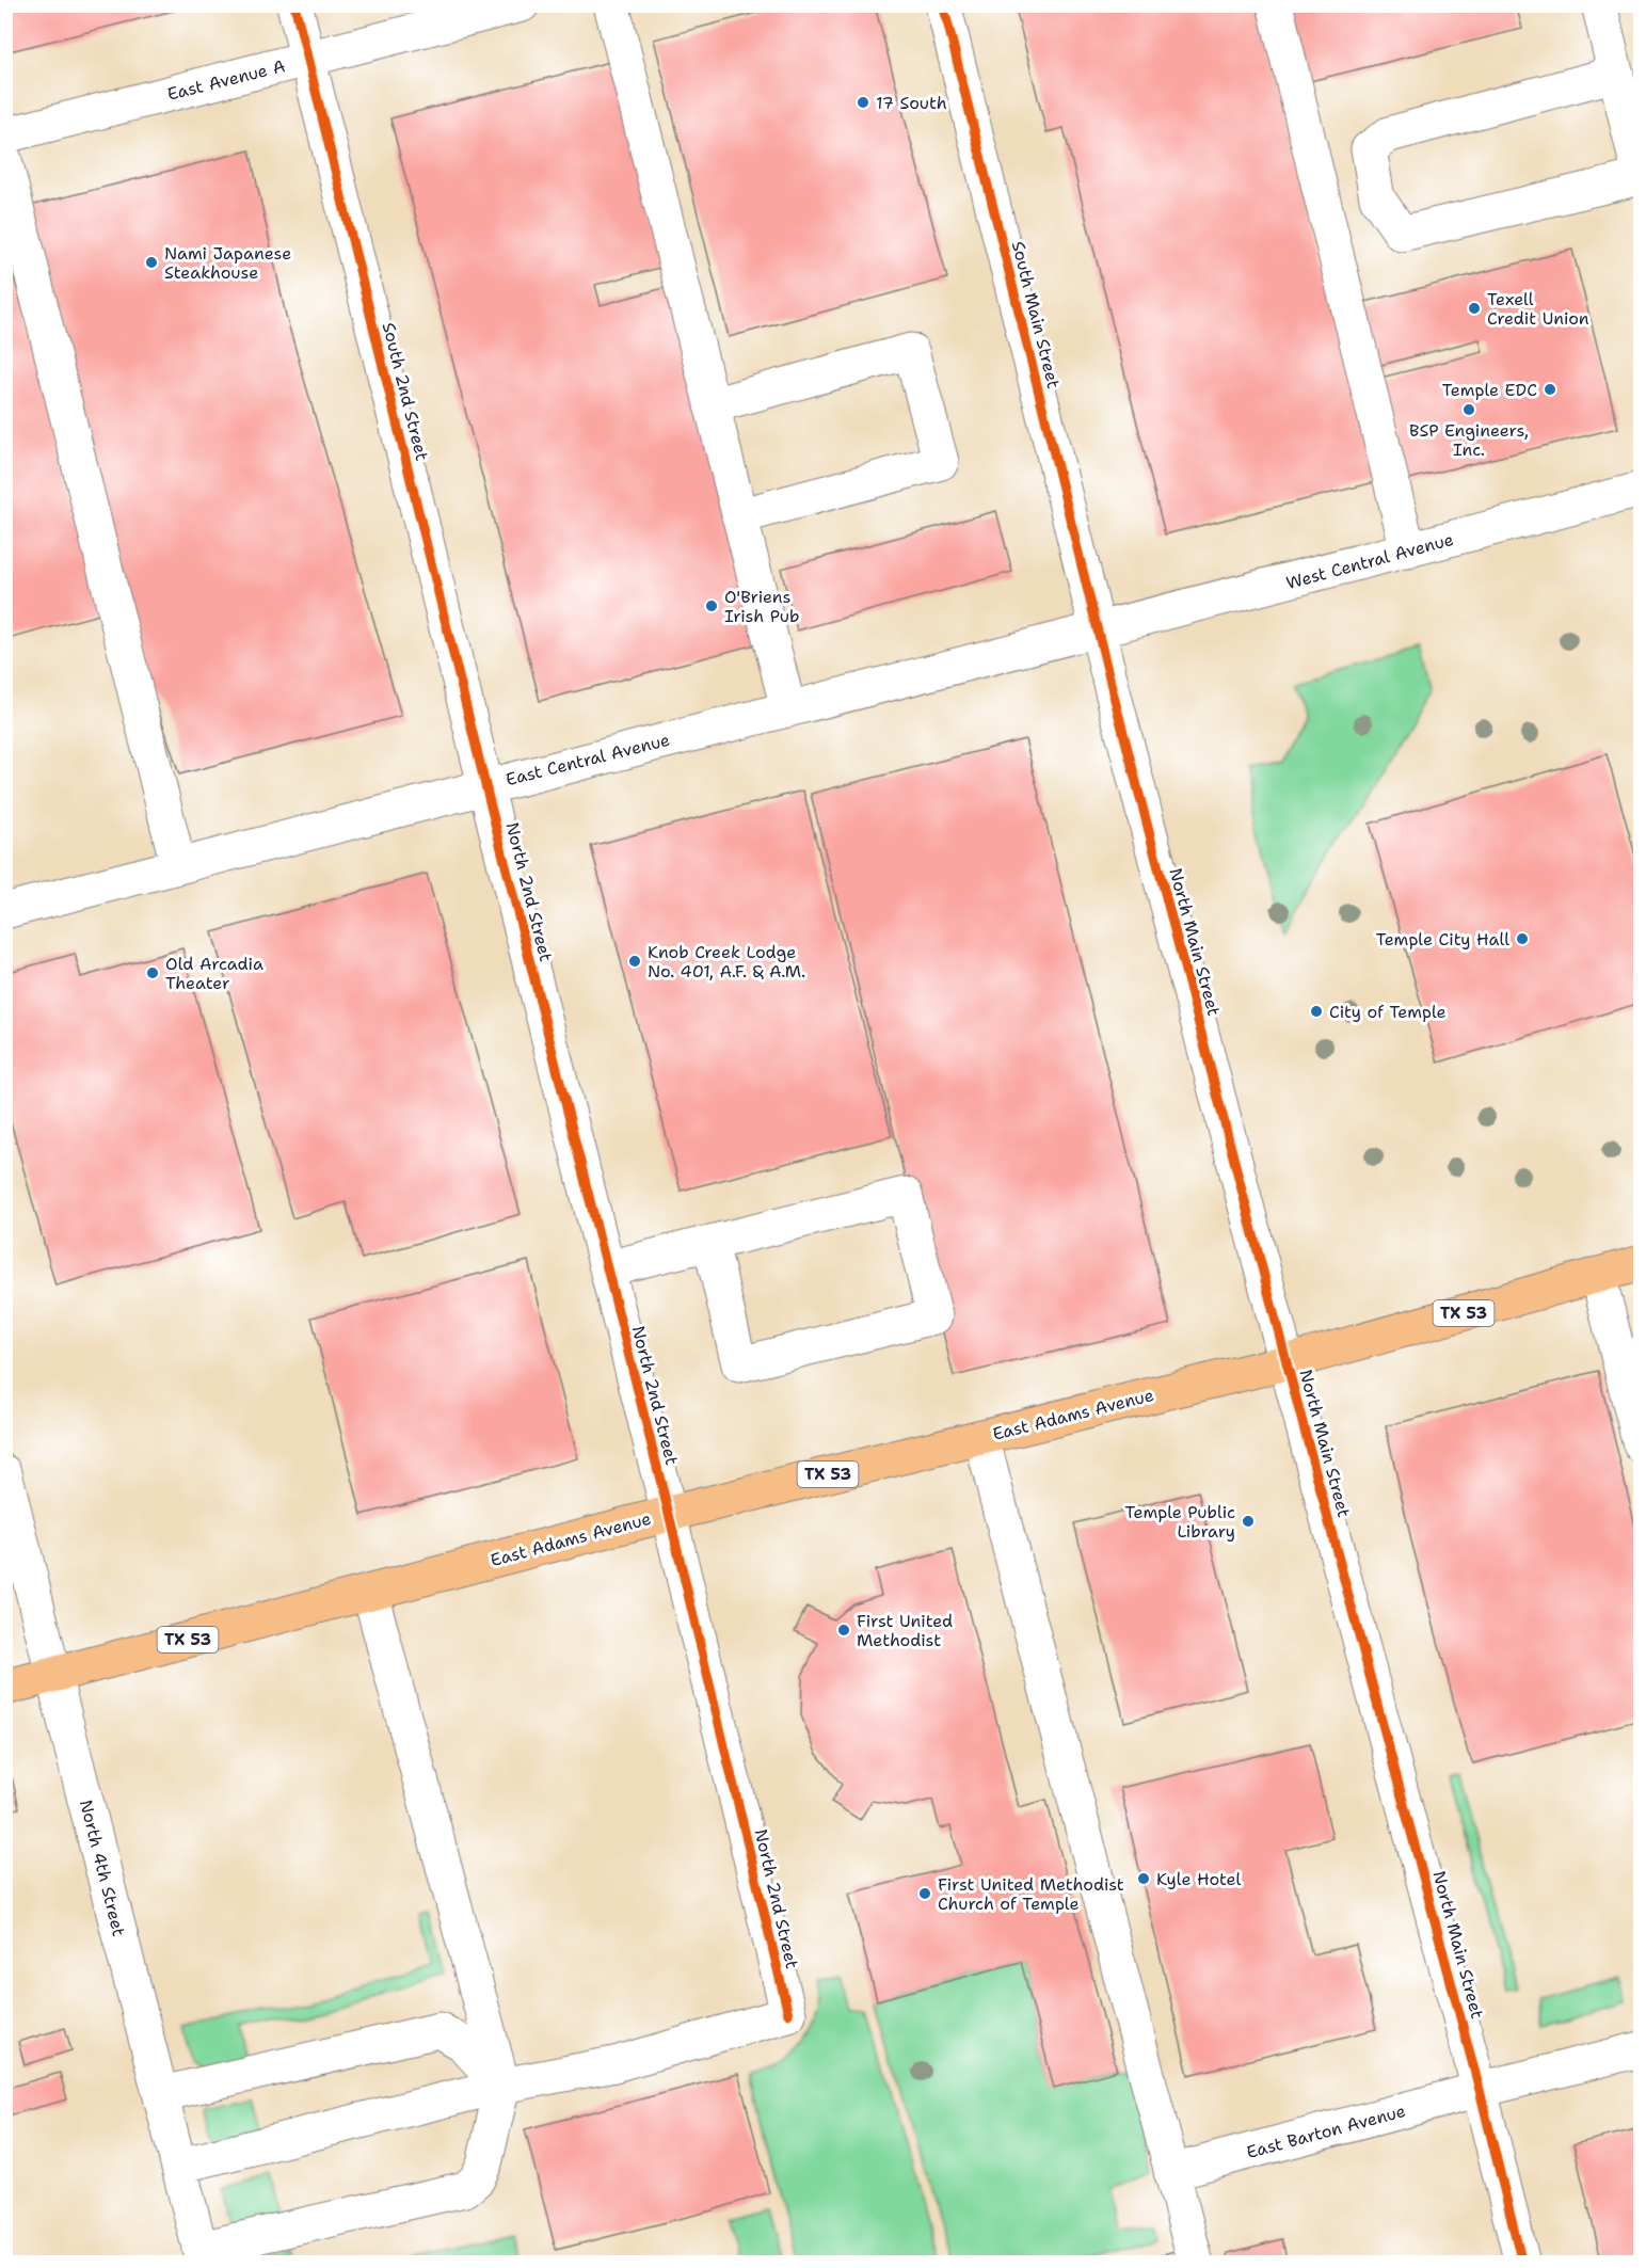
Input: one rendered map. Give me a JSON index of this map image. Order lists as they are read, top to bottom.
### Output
{
  "streets": {
    "main road": ["TX 53", "East Adams Avenue"],
    "street": [
      "East Avenue A",
      "South Main Street",
      "South 2nd Street",
      "West Central Avenue",
      "East Central Avenue",
      "North 2nd Street",
      "North Main Street",
      "North 4th Street",
      "East Barton Avenue"
    ]
  },
  "crossings": [
    ["East Avenue A", "South 2nd Street"],
    ["South Main Street", "West Central Avenue"],
    ["South Main Street", "East Central Avenue"],
    ["South Main Street", "North Main Street"],
    ["South 2nd Street", "East Central Avenue"],
    ["South 2nd Street", "North 2nd Street"],
    ["West Central Avenue", "East Central Avenue"],
    ["West Central Avenue", "North Main Street"],
    ["East Central Avenue", "North 2nd Street"],
    ["East Central Avenue", "North Main Street"],
    ["North 2nd Street", "East Adams Avenue"],
    ["North Main Street", "TX 53"],
    ["North Main Street", "East Adams Avenue"],
    ["North Main Street", "East Barton Avenue"],
    ["TX 53", "East Adams Avenue"],
    ["East Adams Avenue", "North 4th Street"]
  ],
  "places": [
    "17 South",
    "Nami Japanese Steakhouse",
    "Texell Credit Union",
    "Temple EDC",
    "BSP Engineers, Inc.",
    "O'Briens Irish Pub",
    "Temple City Hall",
    "Knob Creek Lodge No. 401, A.F. & A.M.",
    "Old Arcadia Theater",
    "City of Temple",
    "Temple Public Library",
    "First United Methodist",
    "Kyle Hotel",
    "First United Methodist Church of Temple"
  ]
}
